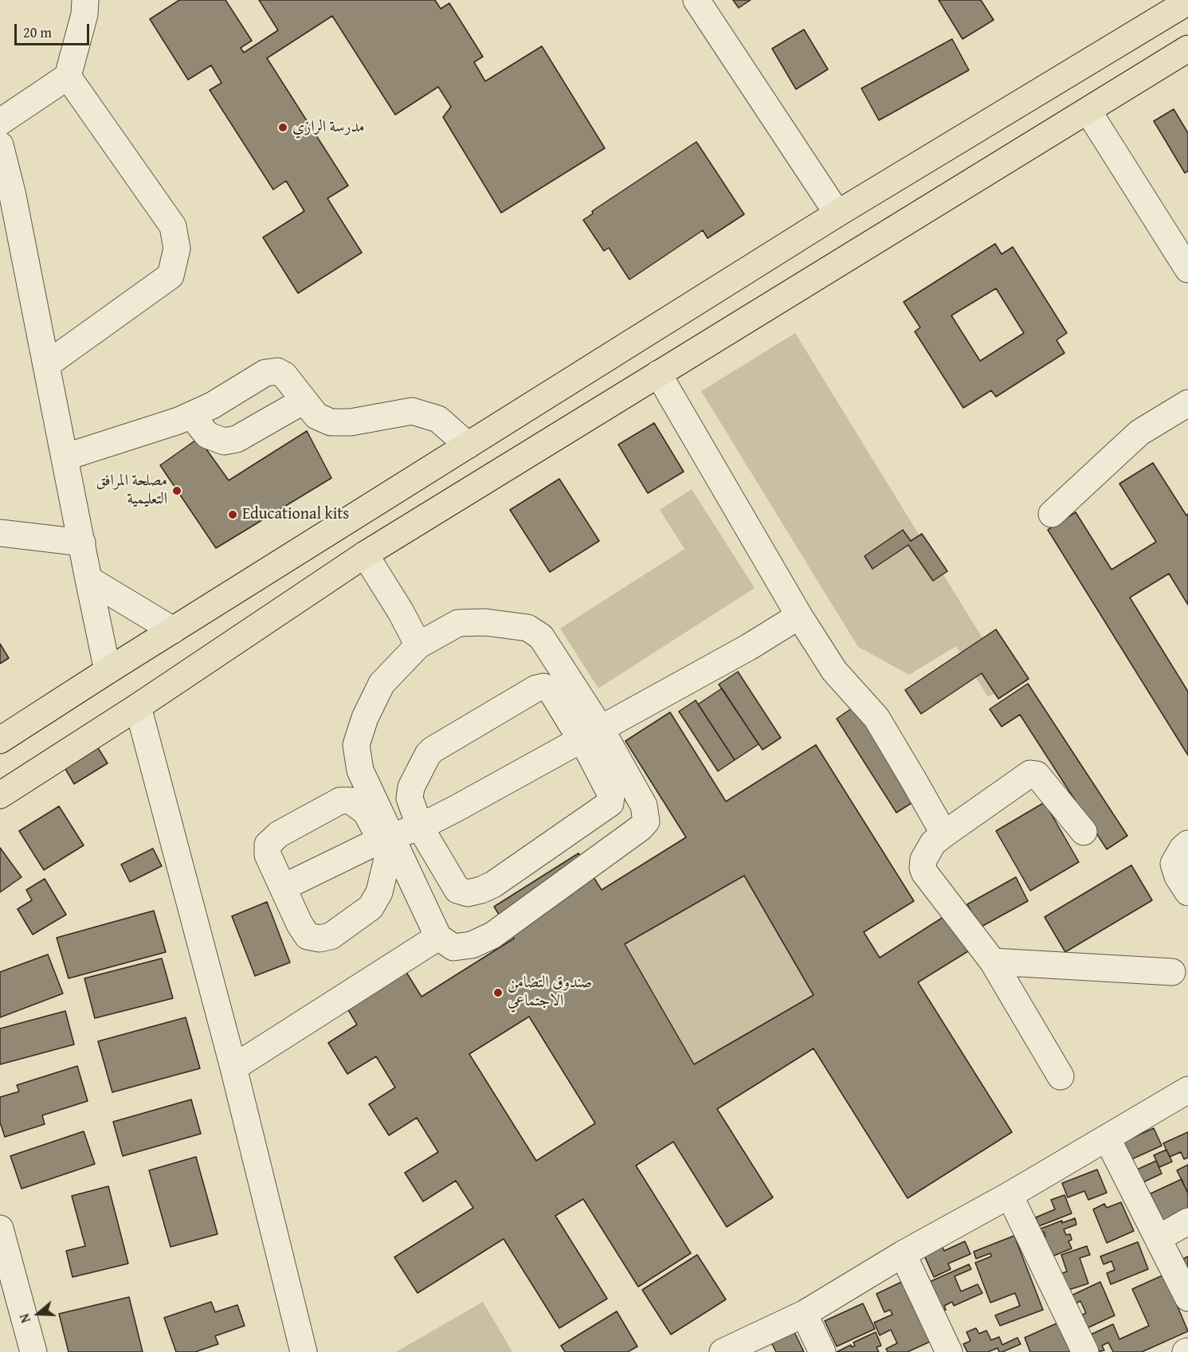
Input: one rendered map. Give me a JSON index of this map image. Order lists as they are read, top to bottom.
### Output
{
  "places": [
    "مدرسة الرازي",
    "مصلحة المرافق التعليمية",
    "Educational kits",
    "صندوق التضامن الاجتماعي"
  ],
  "scale_bar": "20 m",
  "north": "left"
}
